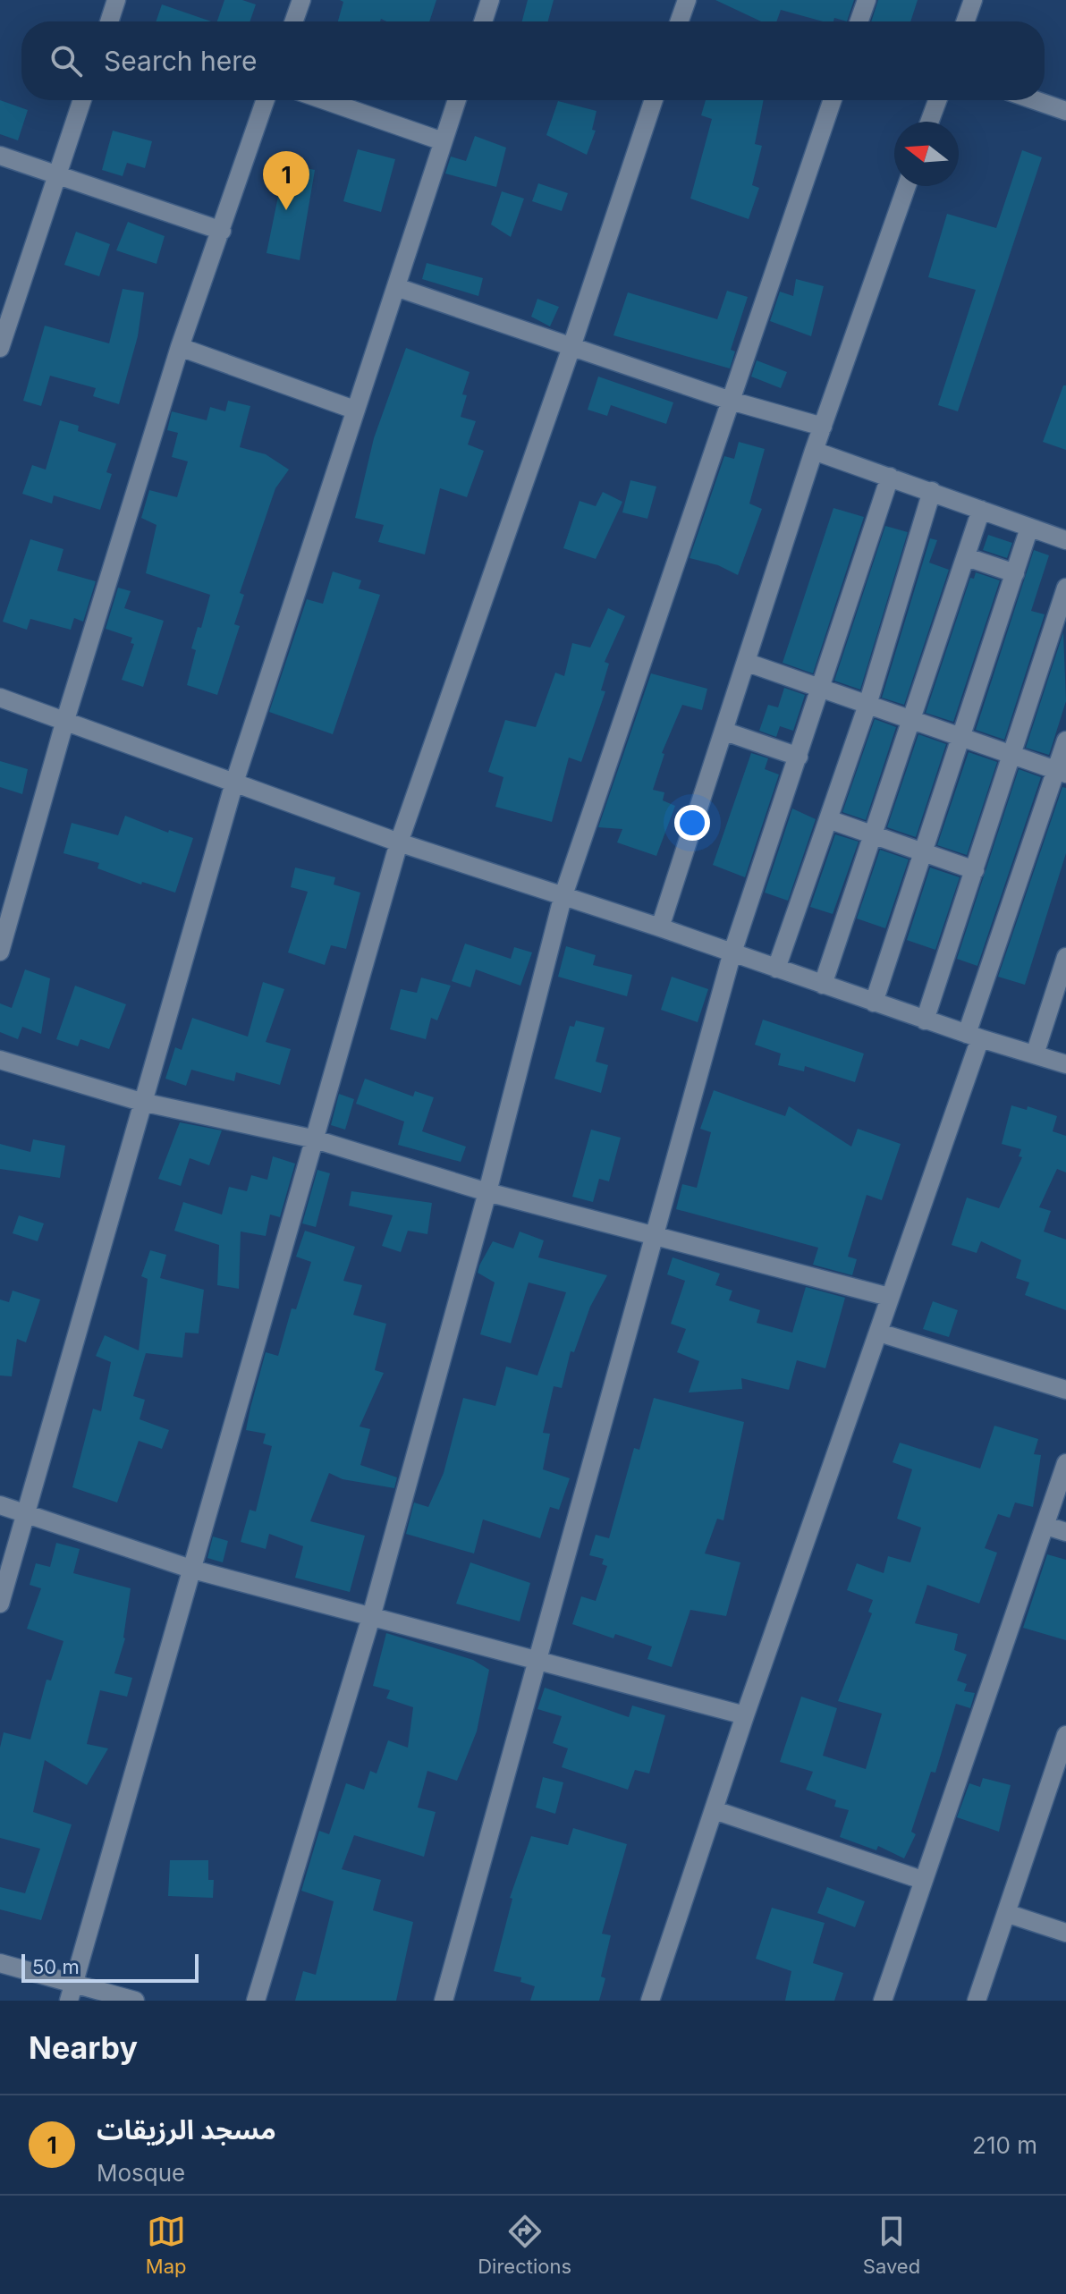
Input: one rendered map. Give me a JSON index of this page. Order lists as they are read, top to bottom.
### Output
{
  "scale_bar": "50 m",
  "north": "left",
  "page": {
    "search": "Search here",
    "pins": "1",
    "scale": "50 m",
    "heading": "Nearby",
    "list": [
      {
        "mark": "1",
        "name": "مسجد الرزيقات",
        "note": "Mosque",
        "value": "210 m"
      }
    ],
    "nav": ["Map", "Directions", "Saved"]
  }
}
